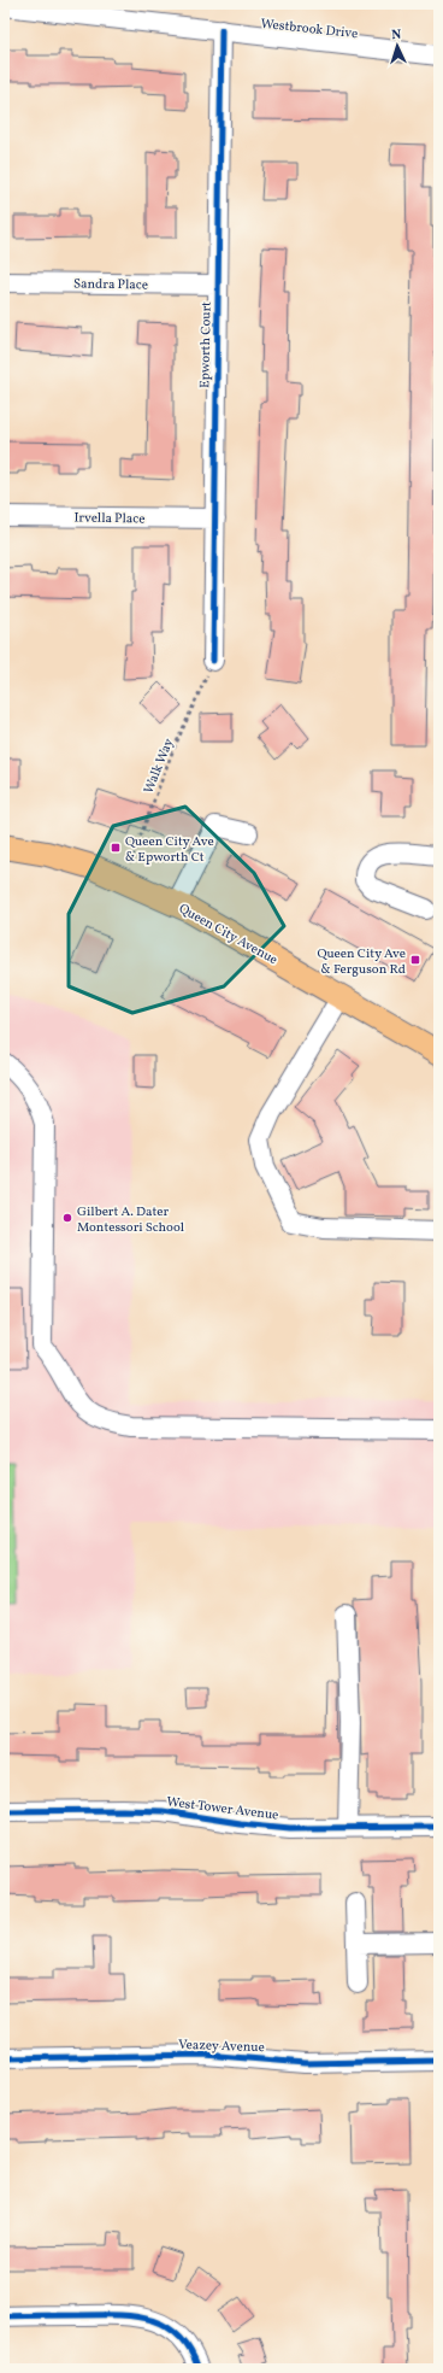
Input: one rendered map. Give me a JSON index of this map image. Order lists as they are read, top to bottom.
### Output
{
  "streets": {
    "main road": ["Queen City Avenue"],
    "street": [
      "Westbrook Drive",
      "Sandra Place",
      "Epworth Court",
      "Irvella Place",
      "West Tower Avenue",
      "Veazey Avenue"
    ],
    "path": ["Walk Way"]
  },
  "crossings": [
    ["Westbrook Drive", "Epworth Court"],
    ["Sandra Place", "Epworth Court"],
    ["Epworth Court", "Irvella Place"],
    ["Epworth Court", "Walk Way"],
    ["Walk Way", "Queen City Avenue"]
  ],
  "places": {
    "transit": ["Queen City Ave & Epworth Ct", "Queen City Ave & Ferguson Rd"],
    "other": ["Gilbert A. Dater Montessori School"]
  },
  "north": "top"
}
